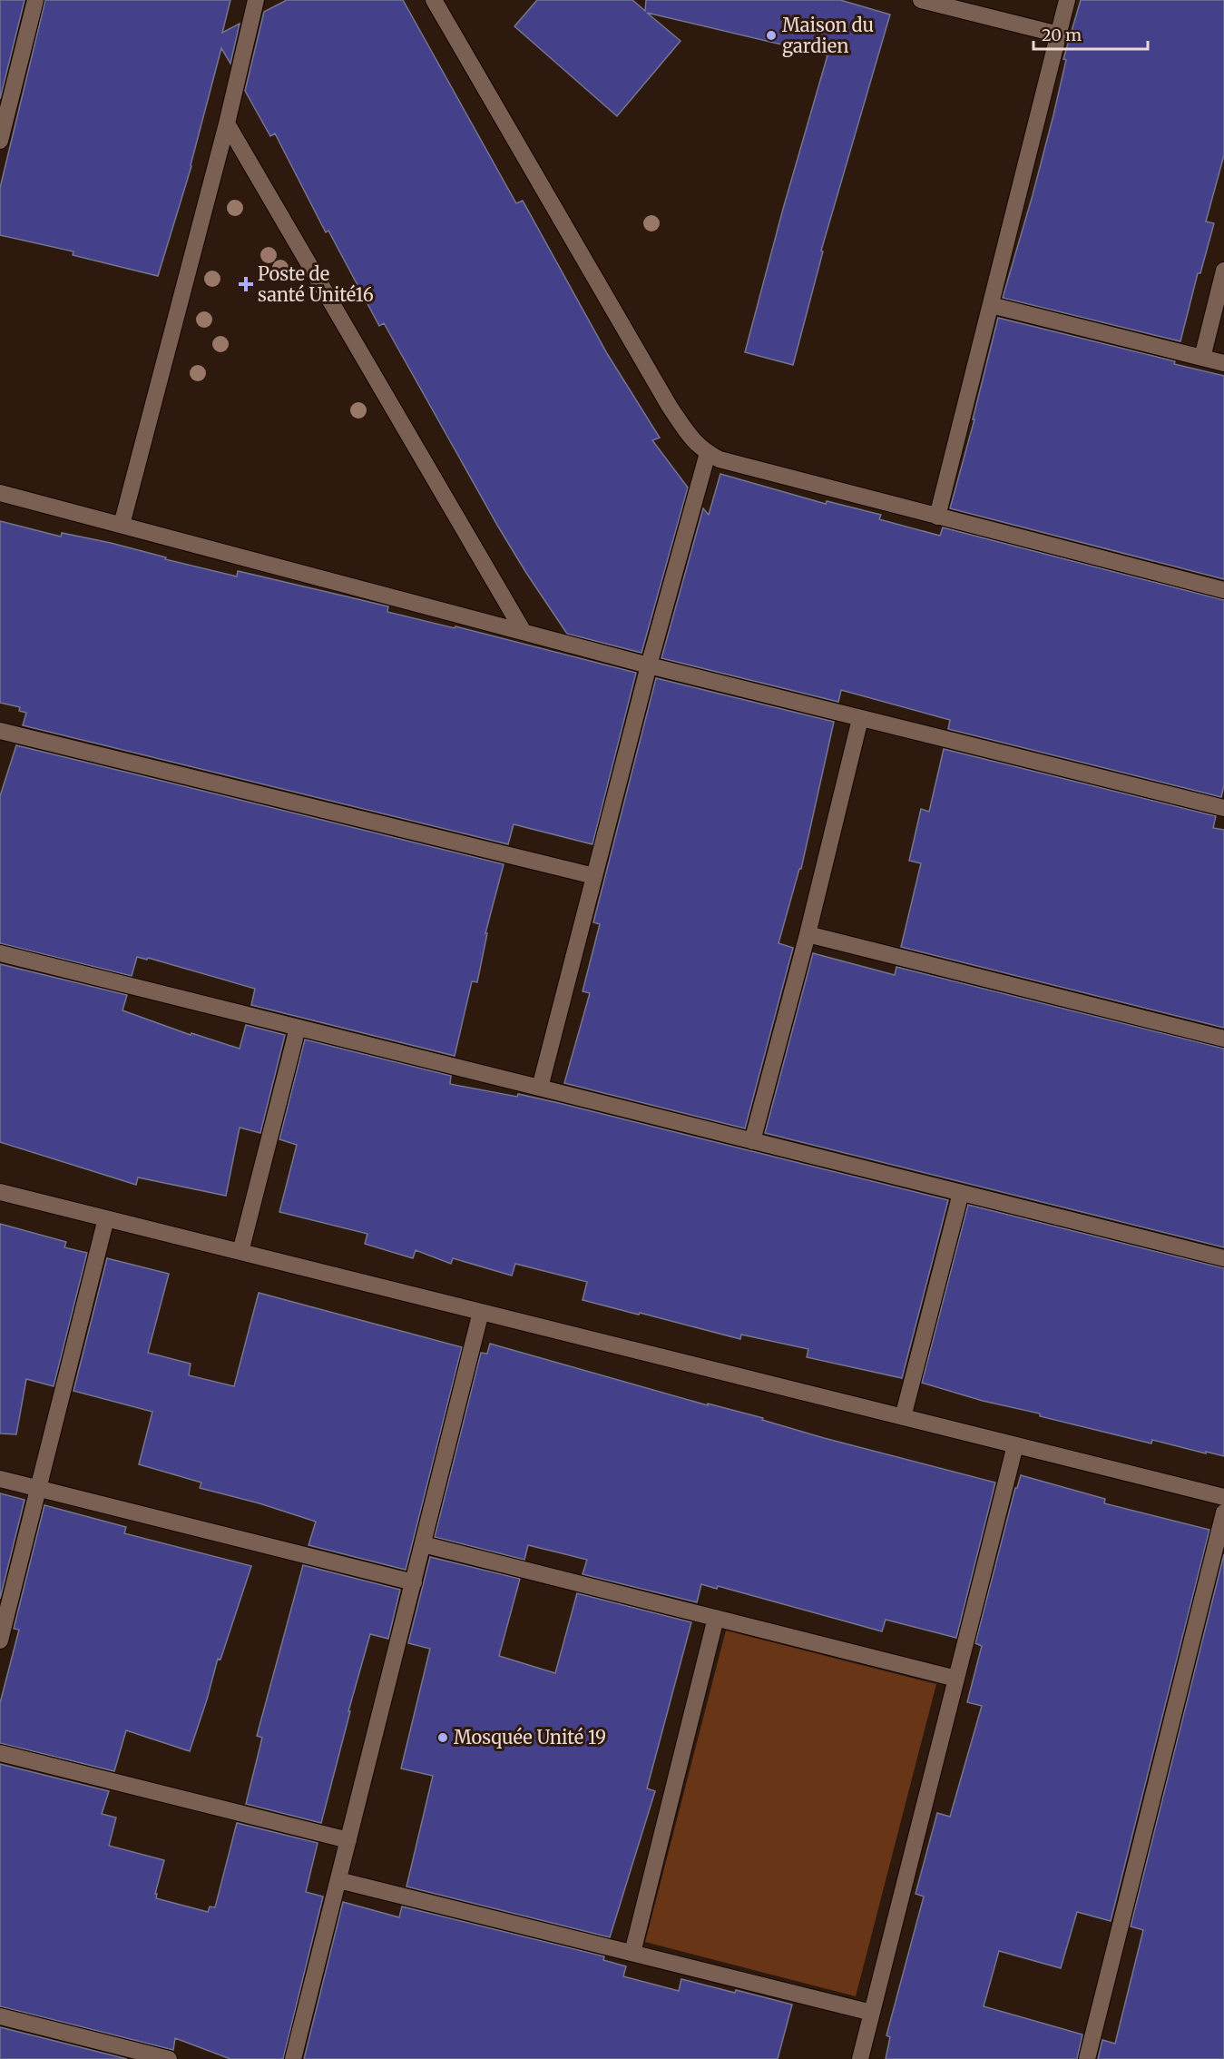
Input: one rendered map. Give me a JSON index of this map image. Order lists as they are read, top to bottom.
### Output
{
  "places": {
    "other": ["Maison du gardien", "Mosquée Unité 19"],
    "health": ["Poste de santé Unité16"]
  },
  "scale_bar": "20 m"
}
